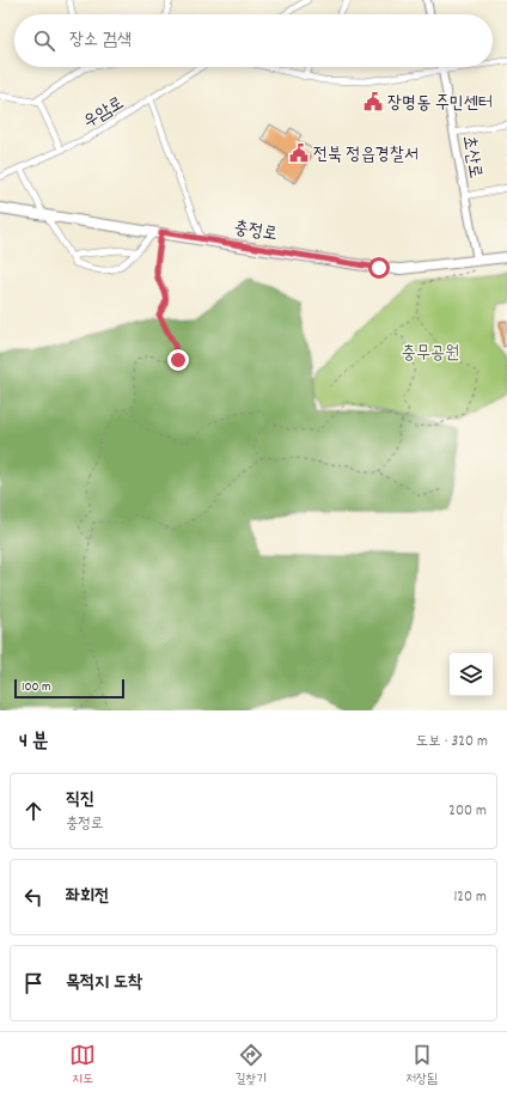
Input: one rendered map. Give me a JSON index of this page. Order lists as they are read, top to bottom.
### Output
{
  "streets": {
    "main road": ["충정로"],
    "street": ["우암로", "초산로"]
  },
  "crossings": [
    ["초산로", "충정로"]
  ],
  "parks": ["충무공원"],
  "places": {
    "public building": ["장명동 주민센터", "전북 정읍경찰서"]
  },
  "scale_bar": "100 m",
  "page": {
    "search": "장소 검색",
    "scale": "100 m",
    "heading": ["4 분", "도보 · 320 m"],
    "list": [
      ["직진", "충정로", "200 m"],
      ["좌회전", "120 m"],
      "목적지 도착"
    ],
    "nav": ["지도", "길찾기", "저장됨"]
  }
}
